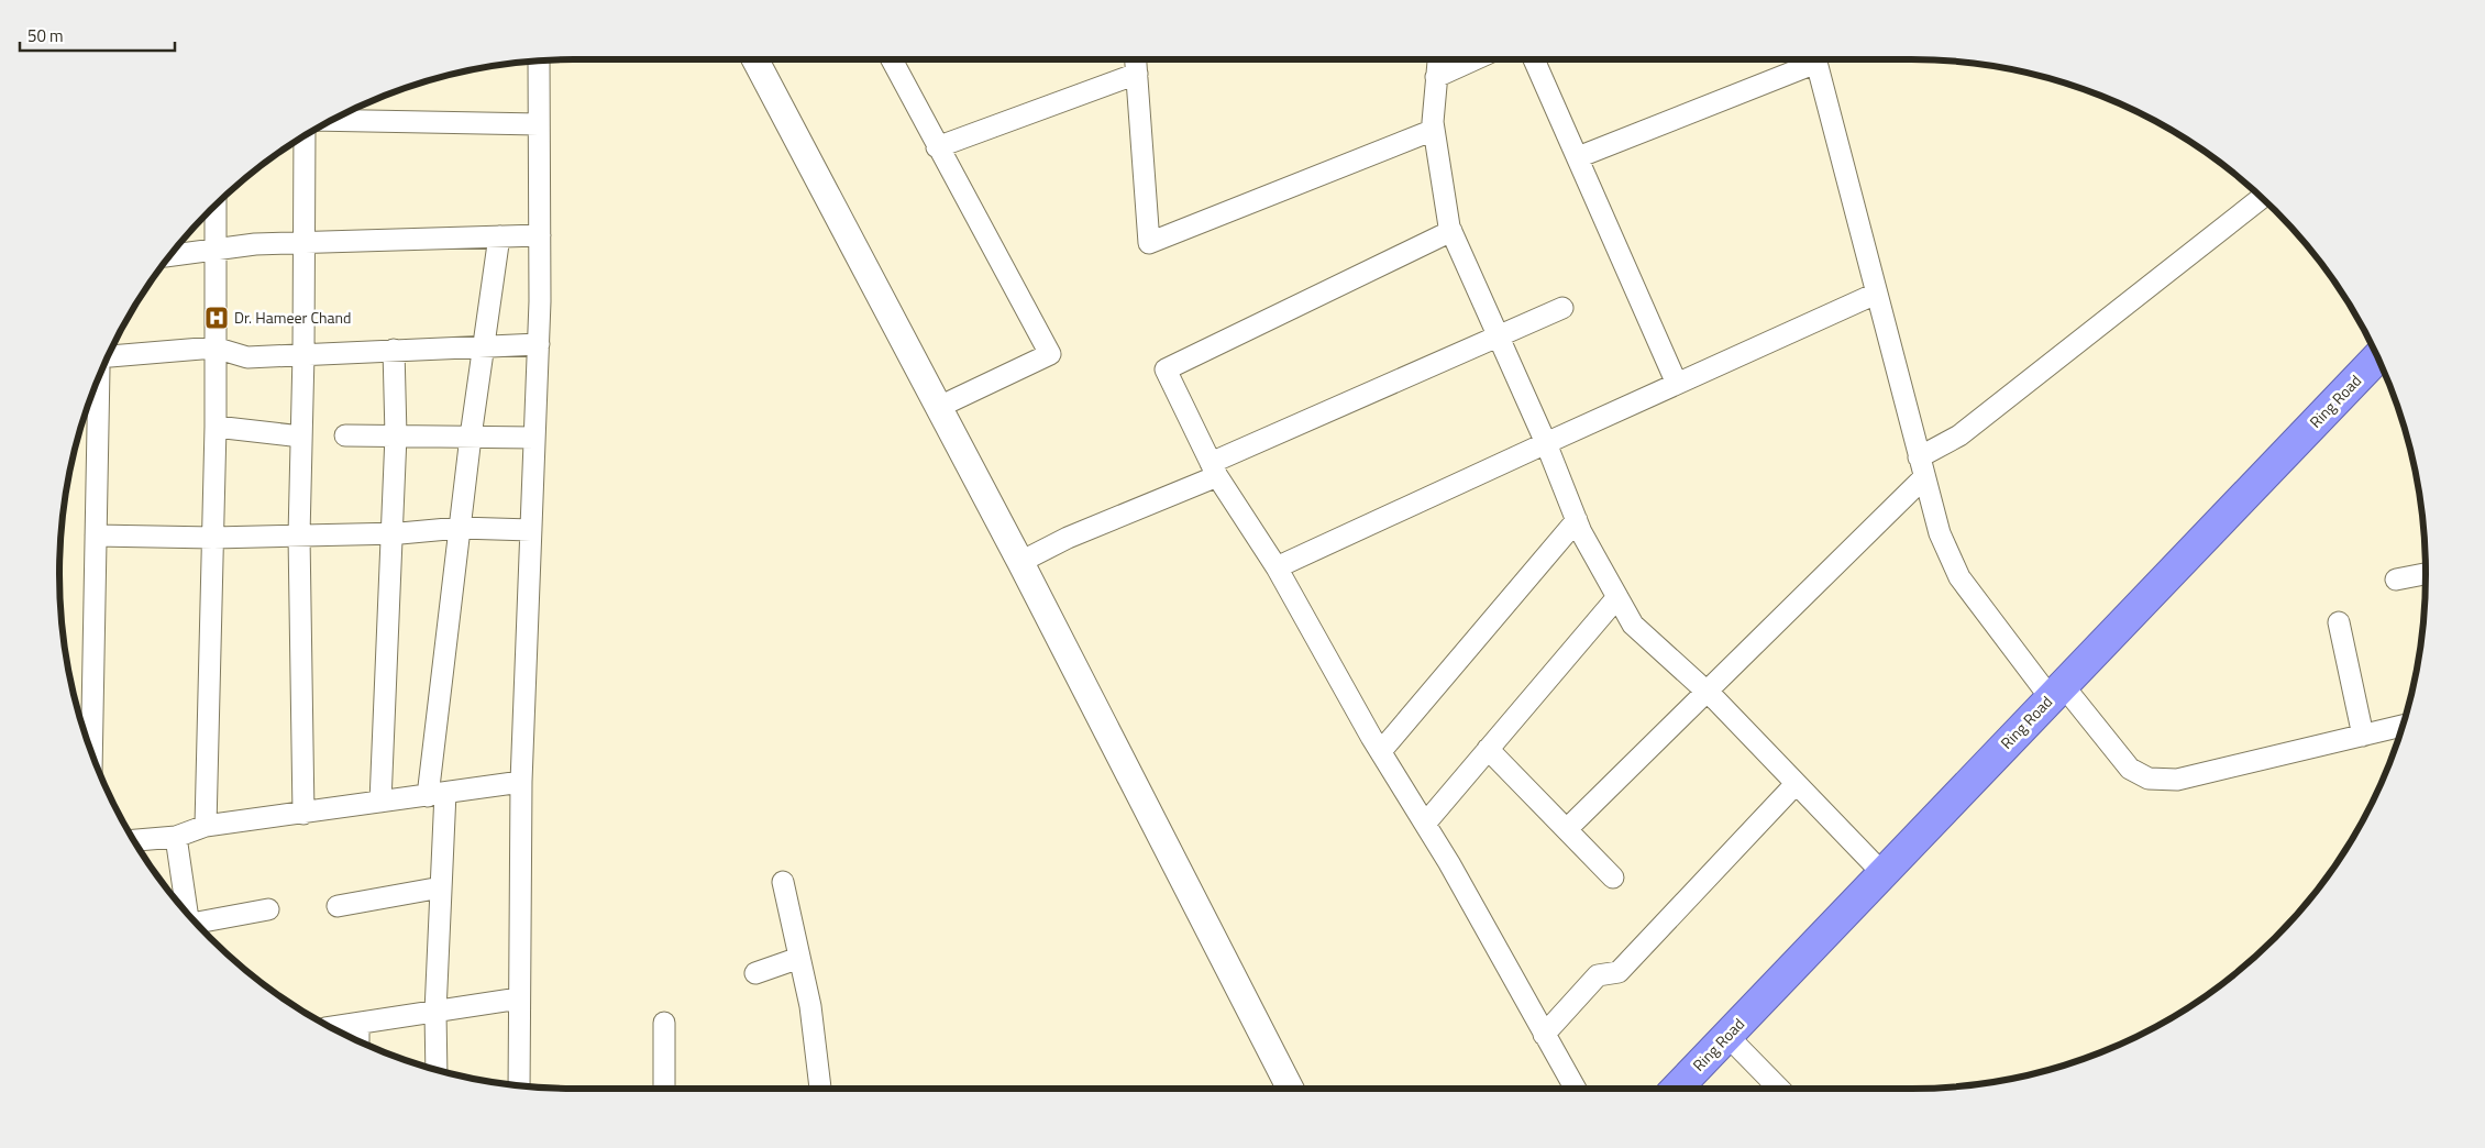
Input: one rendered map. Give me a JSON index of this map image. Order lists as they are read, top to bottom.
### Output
{
  "streets": {
    "highway": ["Ring Road"]
  },
  "places": {
    "hospital": ["Dr. Hameer Chand"]
  },
  "scale_bar": "50 m"
}
